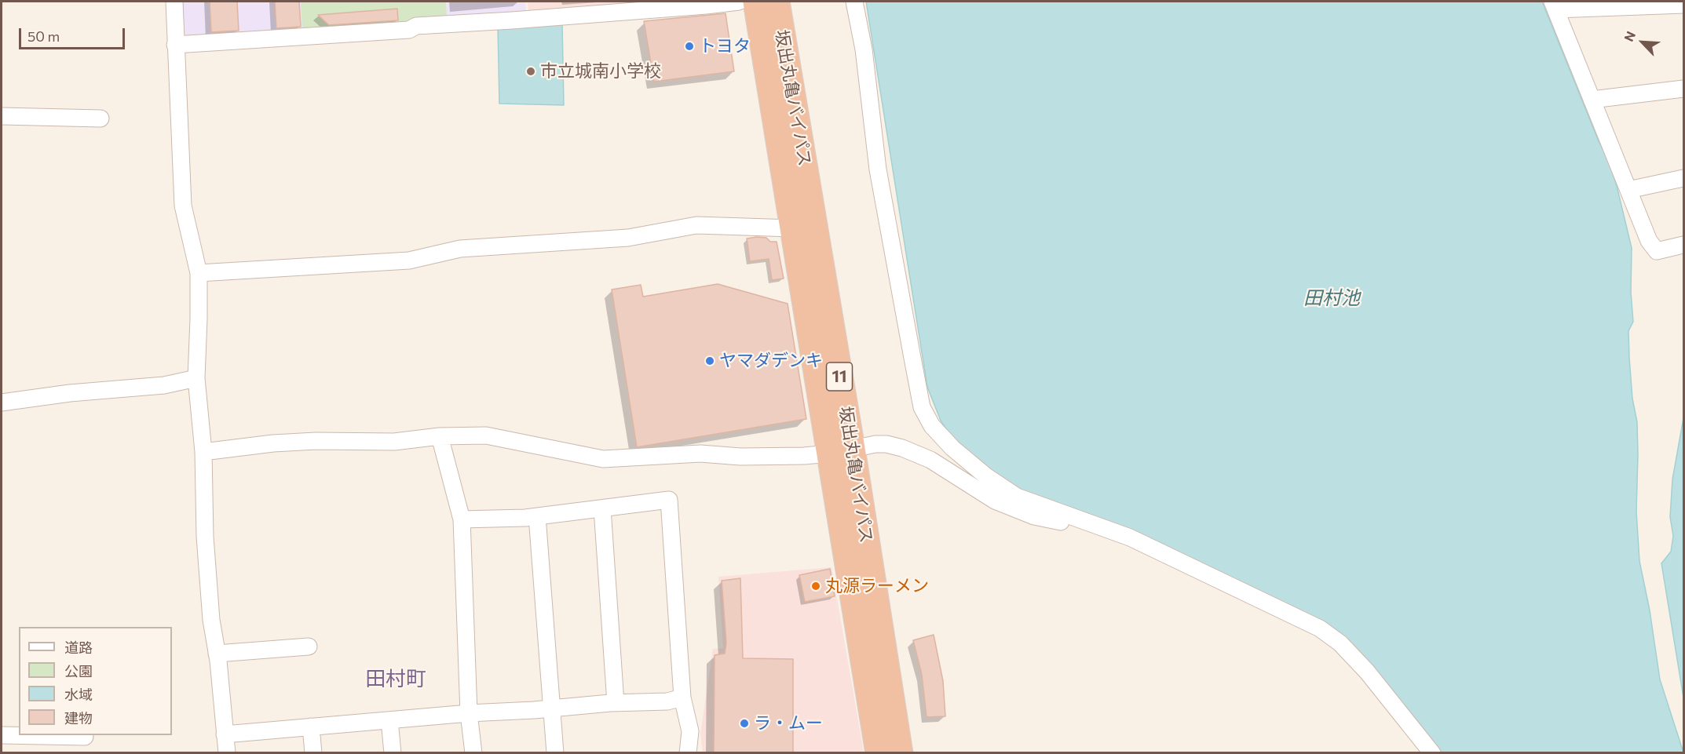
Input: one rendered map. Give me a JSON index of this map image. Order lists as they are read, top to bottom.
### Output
{
  "streets": {
    "highway": ["坂出丸亀バイパス", "11"]
  },
  "districts": ["田村町"],
  "water": ["田村池"],
  "places": [
    "トヨタ",
    "市立城南小学校",
    "ヤマダデンキ",
    "丸源ラーメン",
    "ラ・ムー"
  ],
  "legend": [
    "道路",
    "公園",
    "水域",
    "建物"
  ],
  "scale_bar": "50 m",
  "north": "top left"
}
